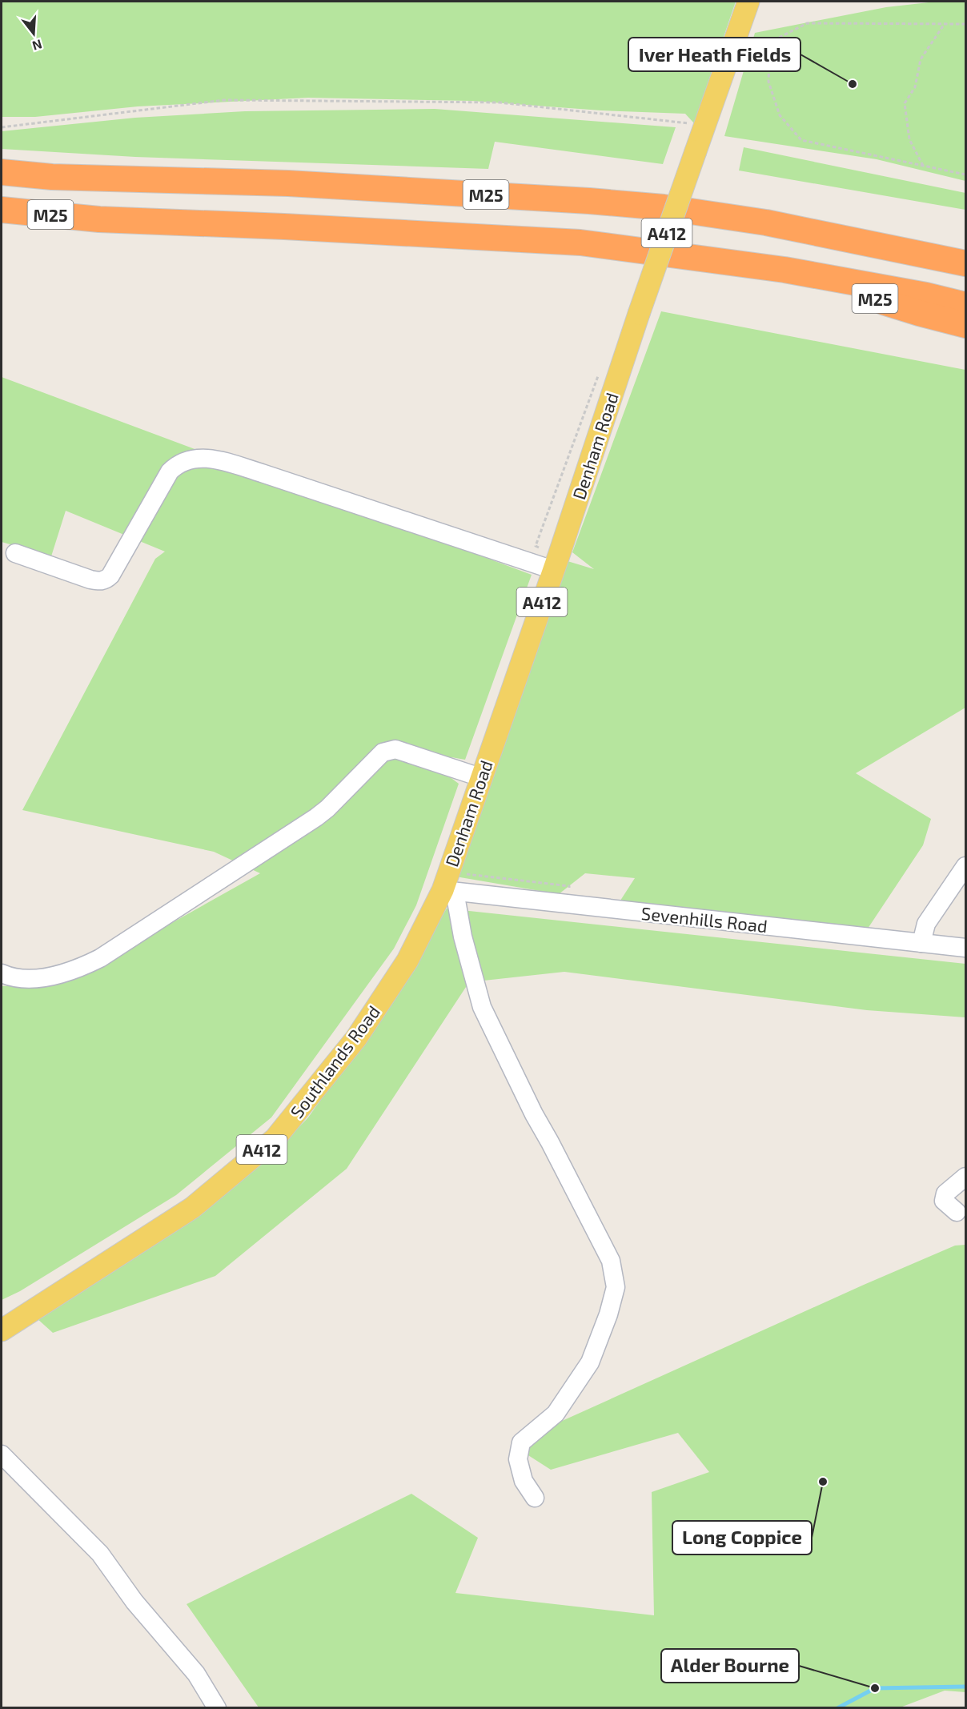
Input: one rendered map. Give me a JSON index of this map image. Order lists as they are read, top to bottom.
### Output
{
  "streets": {
    "highway": ["M25"],
    "main road": ["A412", "Denham Road", "Southlands Road"],
    "street": ["Sevenhills Road"]
  },
  "crossings": [
    ["Denham Road", "Sevenhills Road"],
    ["Denham Road", "Southlands Road"],
    ["Sevenhills Road", "Southlands Road"]
  ],
  "places": ["Iver Heath Fields", "Long Coppice", "Alder Bourne"],
  "north": "bottom"
}
